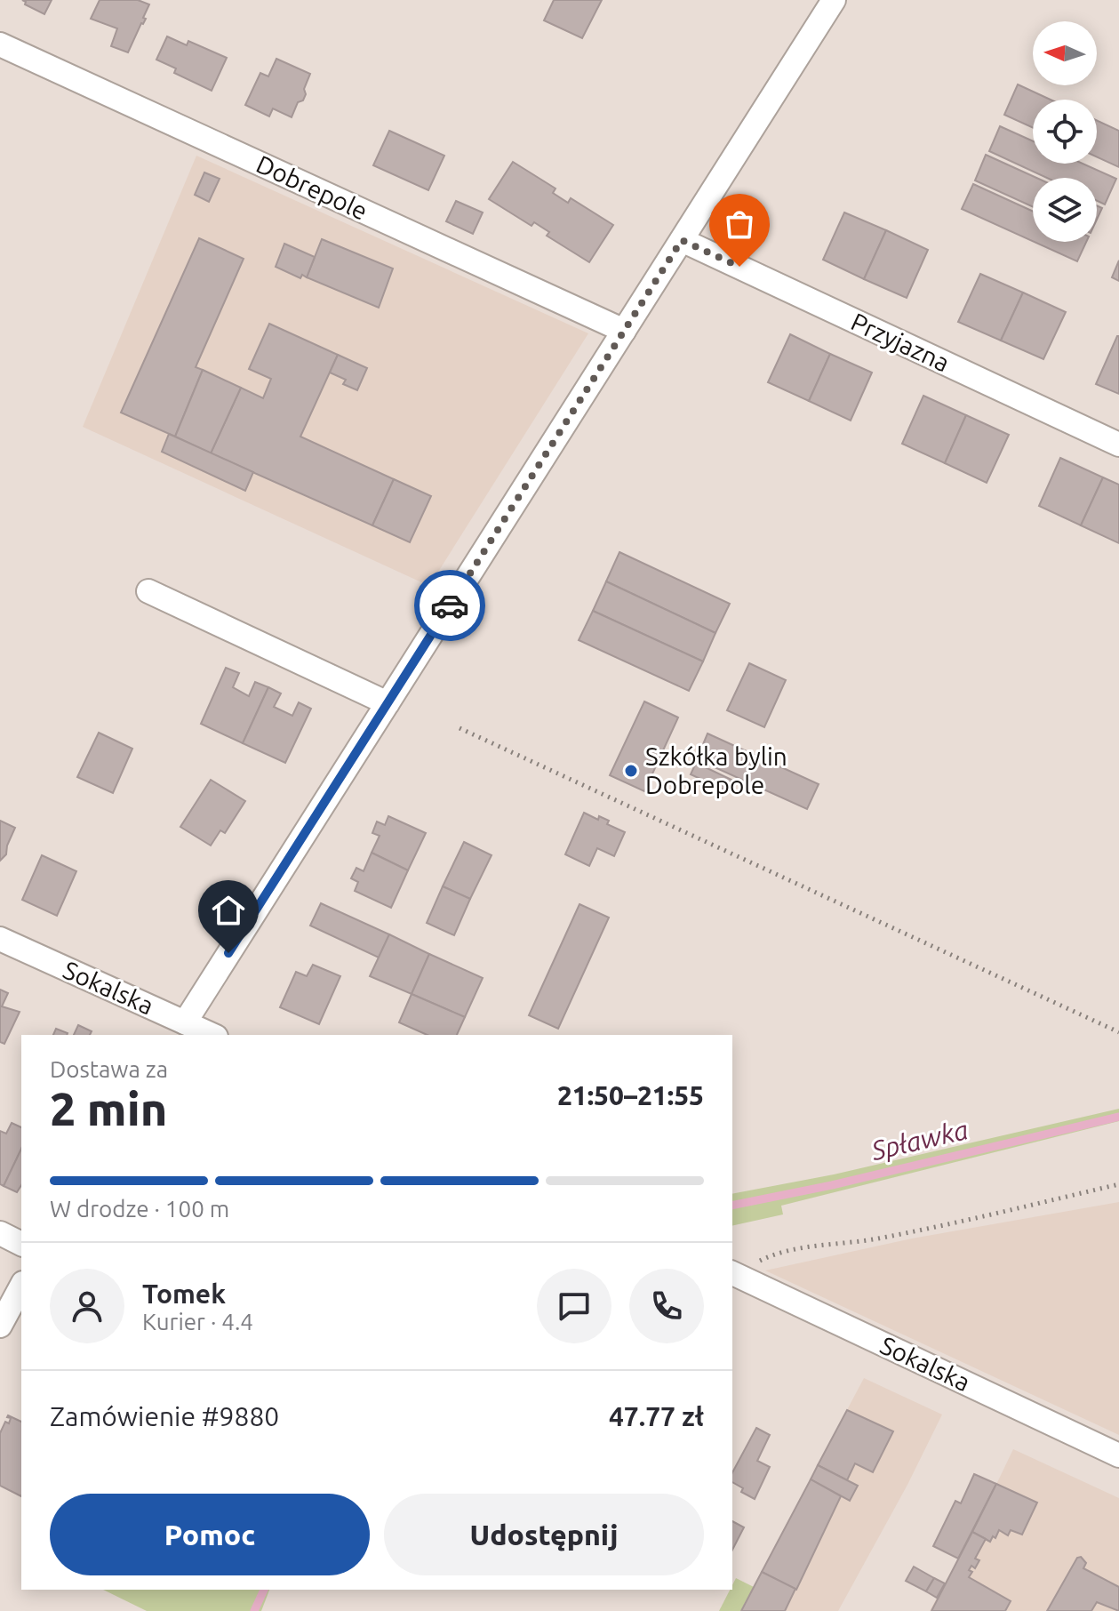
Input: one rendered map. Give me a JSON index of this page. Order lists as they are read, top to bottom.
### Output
{
  "streets": {
    "street": ["Dobrepole", "Przyjazna", "Sokalska"]
  },
  "water": ["Spławka"],
  "places": ["Szkółka bylin Dobrepole"],
  "north": "left",
  "page": {
    "heading": ["2 min", "Dostawa za", "21:50–21:55"],
    "panel": [
      "Tomek",
      "Kurier · 4.4",
      "Zamówienie #9880",
      "47.77 zł"
    ],
    "bar": "W drodze · 100 m",
    "buttons": ["Pomoc", "Udostępnij"]
  }
}
